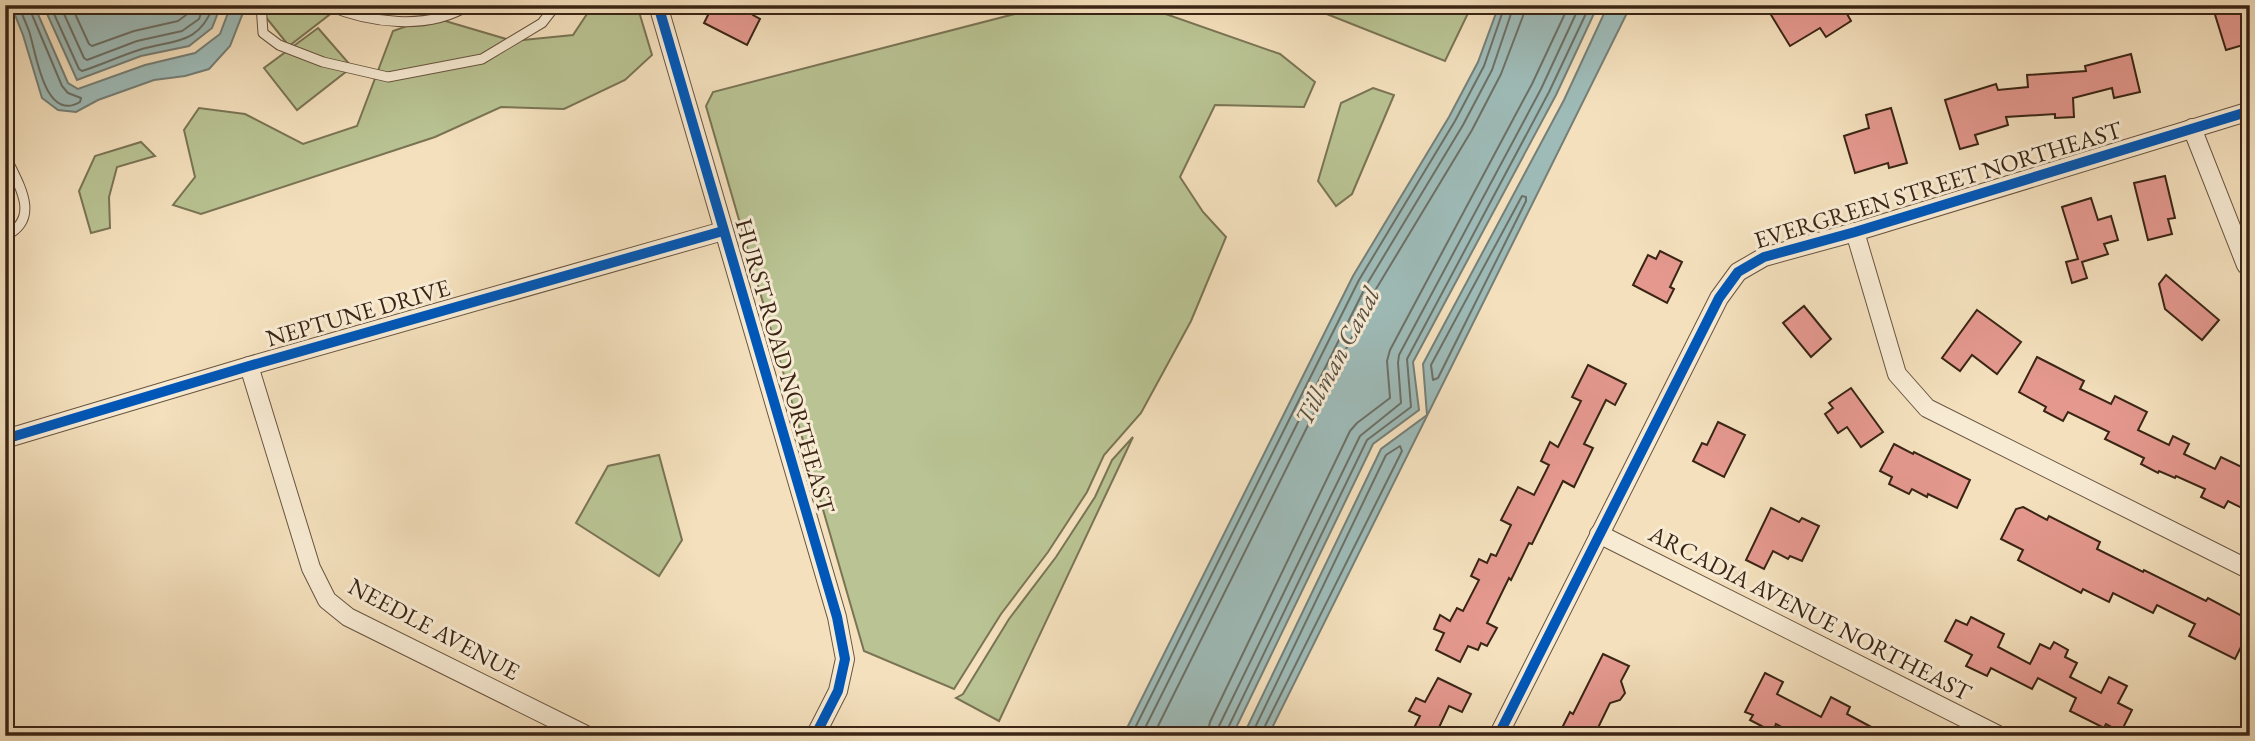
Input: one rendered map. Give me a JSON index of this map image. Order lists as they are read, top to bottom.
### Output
{
  "streets": {
    "street": [
      "EVERGREEN STREET NORTHEAST",
      "NEPTUNE DRIVE",
      "HURST ROAD NORTHEAST",
      "ARCADIA AVENUE NORTHEAST",
      "NEEDLE AVENUE"
    ]
  },
  "crossings": [
    ["EVERGREEN STREET NORTHEAST", "ARCADIA AVENUE NORTHEAST"],
    ["NEPTUNE DRIVE", "HURST ROAD NORTHEAST"],
    ["NEPTUNE DRIVE", "NEEDLE AVENUE"]
  ],
  "water": ["Tillman Canal"]
}
